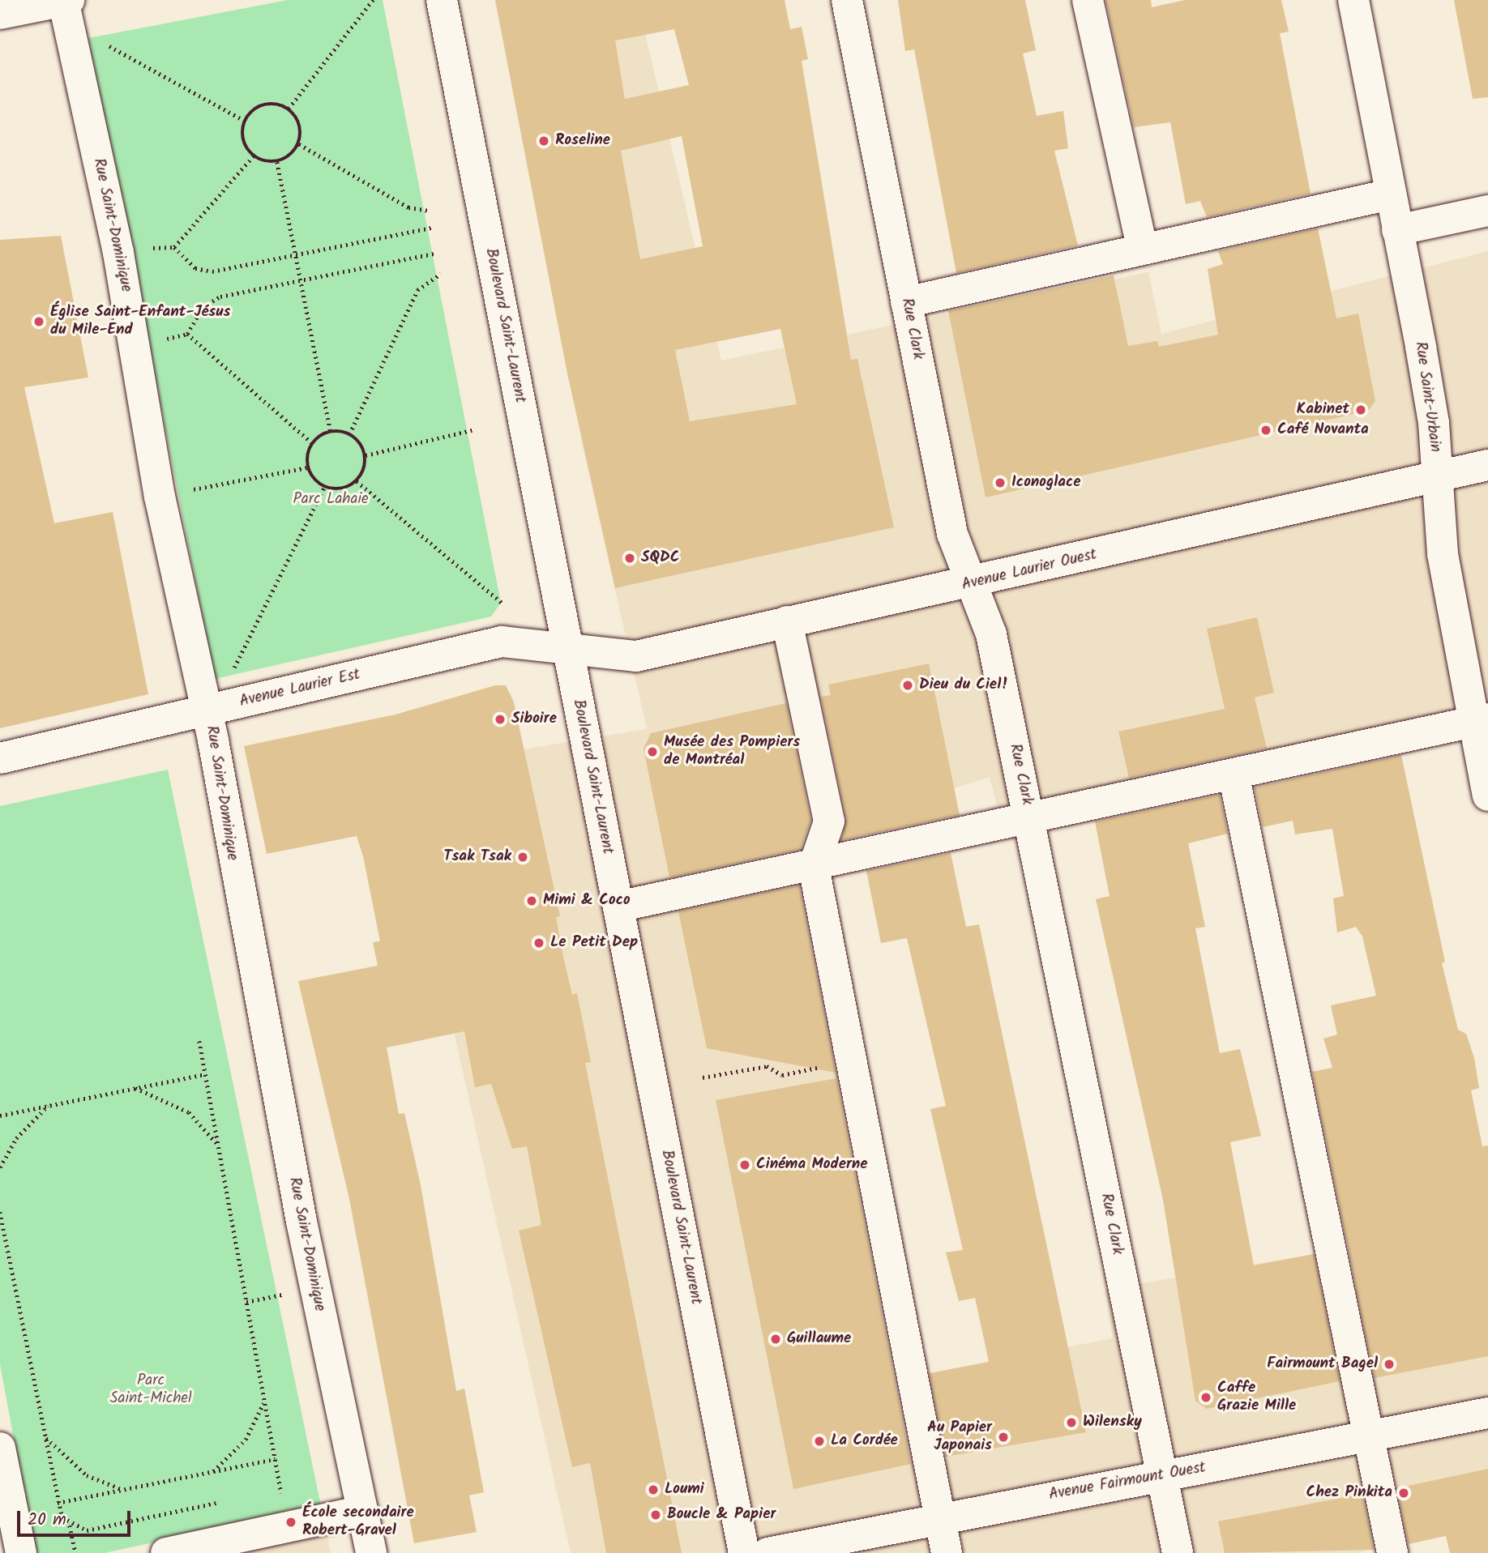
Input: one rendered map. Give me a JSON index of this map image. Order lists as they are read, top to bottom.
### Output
{
  "streets": {
    "street": [
      "Rue Saint-Dominique",
      "Boulevard Saint-Laurent",
      "Rue Clark",
      "Rue Saint-Urbain",
      "Avenue Laurier Ouest",
      "Avenue Laurier Est",
      "Avenue Fairmount Ouest"
    ]
  },
  "crossings": [
    ["Rue Saint-Dominique", "Avenue Laurier Est"],
    ["Boulevard Saint-Laurent", "Avenue Laurier Ouest"],
    ["Boulevard Saint-Laurent", "Avenue Laurier Est"],
    ["Rue Clark", "Avenue Laurier Ouest"],
    ["Rue Clark", "Avenue Fairmount Ouest"],
    ["Rue Saint-Urbain", "Avenue Laurier Ouest"],
    ["Avenue Laurier Ouest", "Avenue Laurier Est"]
  ],
  "parks": ["Parc Lahaie", "Parc Saint-Michel"],
  "places": [
    "Roseline",
    "Église Saint-Enfant-Jésus du Mile-End",
    "Kabinet",
    "Café Novanta",
    "Iconoglace",
    "SQDC",
    "Dieu du Ciel!",
    "Siboire",
    "Musée des Pompiers de Montréal",
    "Tsak Tsak",
    "Mimi & Coco",
    "Le Petit Dep",
    "Cinéma Moderne",
    "Guillaume",
    "Fairmount Bagel",
    "Caffe Grazie Mille",
    "Wilensky",
    "Au Papier Japonais",
    "La Cordée",
    "Loumi",
    "Chez Pinkita",
    "Boucle & Papier",
    "École secondaire Robert-Gravel"
  ],
  "scale_bar": "20 m"
}
